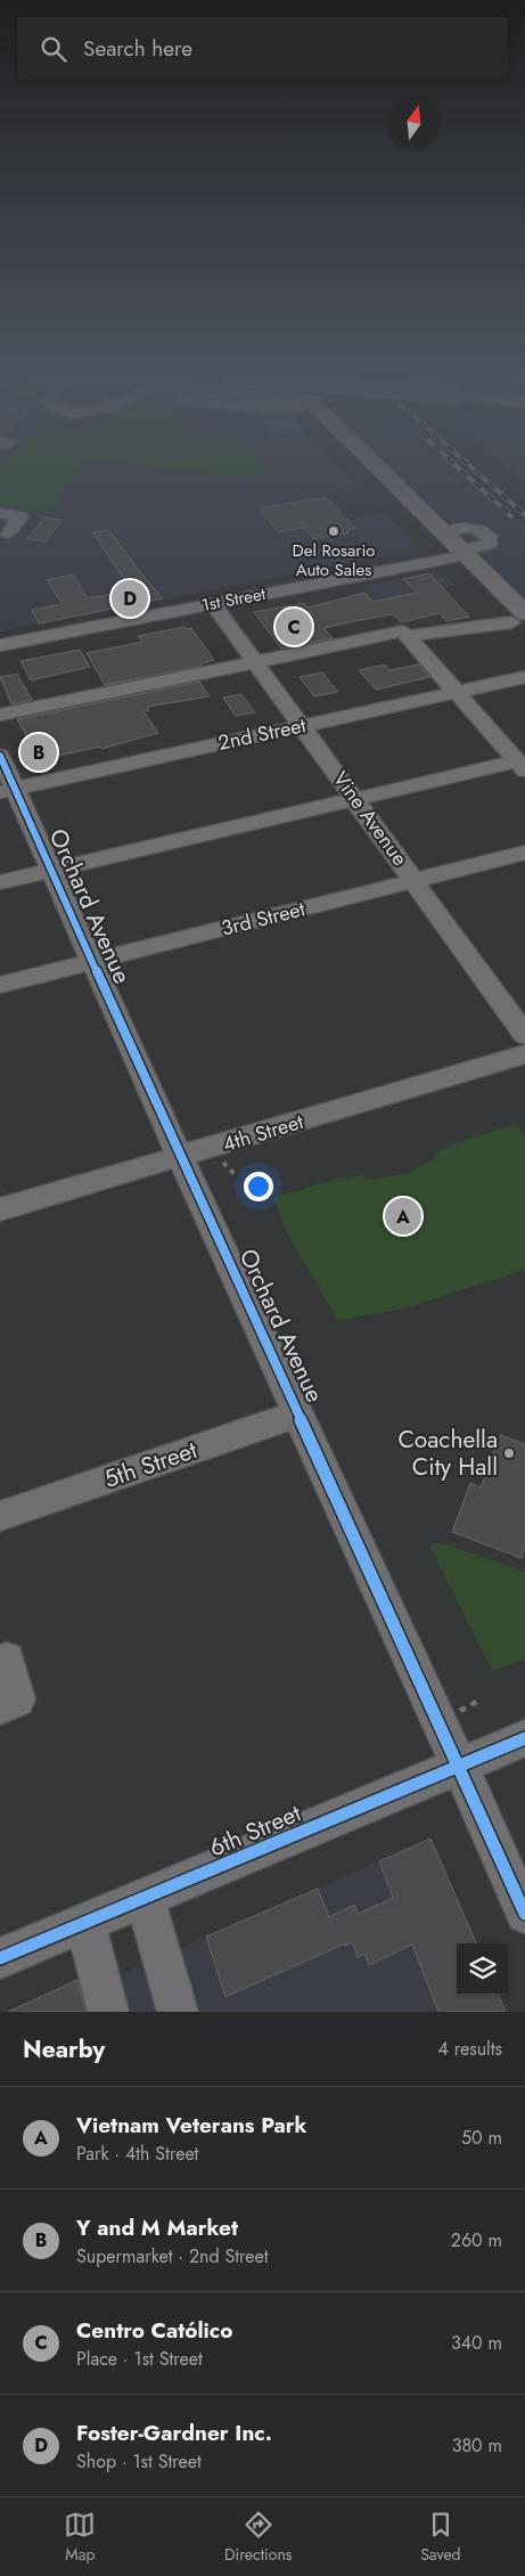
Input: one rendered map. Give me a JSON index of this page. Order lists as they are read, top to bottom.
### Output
{
  "streets": {
    "street": [
      "1st Street",
      "2nd Street",
      "Vine Avenue",
      "Orchard Avenue",
      "3rd Street",
      "4th Street",
      "5th Street",
      "6th Street"
    ]
  },
  "crossings": [
    ["1st Street", "Vine Avenue"],
    ["2nd Street", "Vine Avenue"],
    ["2nd Street", "Orchard Avenue"],
    ["Vine Avenue", "3rd Street"],
    ["Orchard Avenue", "3rd Street"],
    ["Orchard Avenue", "4th Street"],
    ["Orchard Avenue", "5th Street"],
    ["Orchard Avenue", "6th Street"]
  ],
  "places": ["Del Rosario Auto Sales", "Coachella City Hall"],
  "north": "top",
  "page": {
    "search": "Search here",
    "pins": [
      "D",
      "C",
      "B",
      "A"
    ],
    "heading": ["Nearby", "4 results"],
    "list": [
      {
        "mark": "A",
        "name": "Vietnam Veterans Park",
        "note": "Park · 4th Street",
        "value": "50 m"
      },
      {
        "mark": "B",
        "name": "Y and M Market",
        "note": "Supermarket · 2nd Street",
        "value": "260 m"
      },
      {
        "mark": "C",
        "name": "Centro Católico",
        "note": "Place · 1st Street",
        "value": "340 m"
      },
      {
        "mark": "D",
        "name": "Foster-Gardner Inc.",
        "note": "Shop · 1st Street",
        "value": "380 m"
      }
    ],
    "nav": ["Map", "Directions", "Saved"]
  }
}
